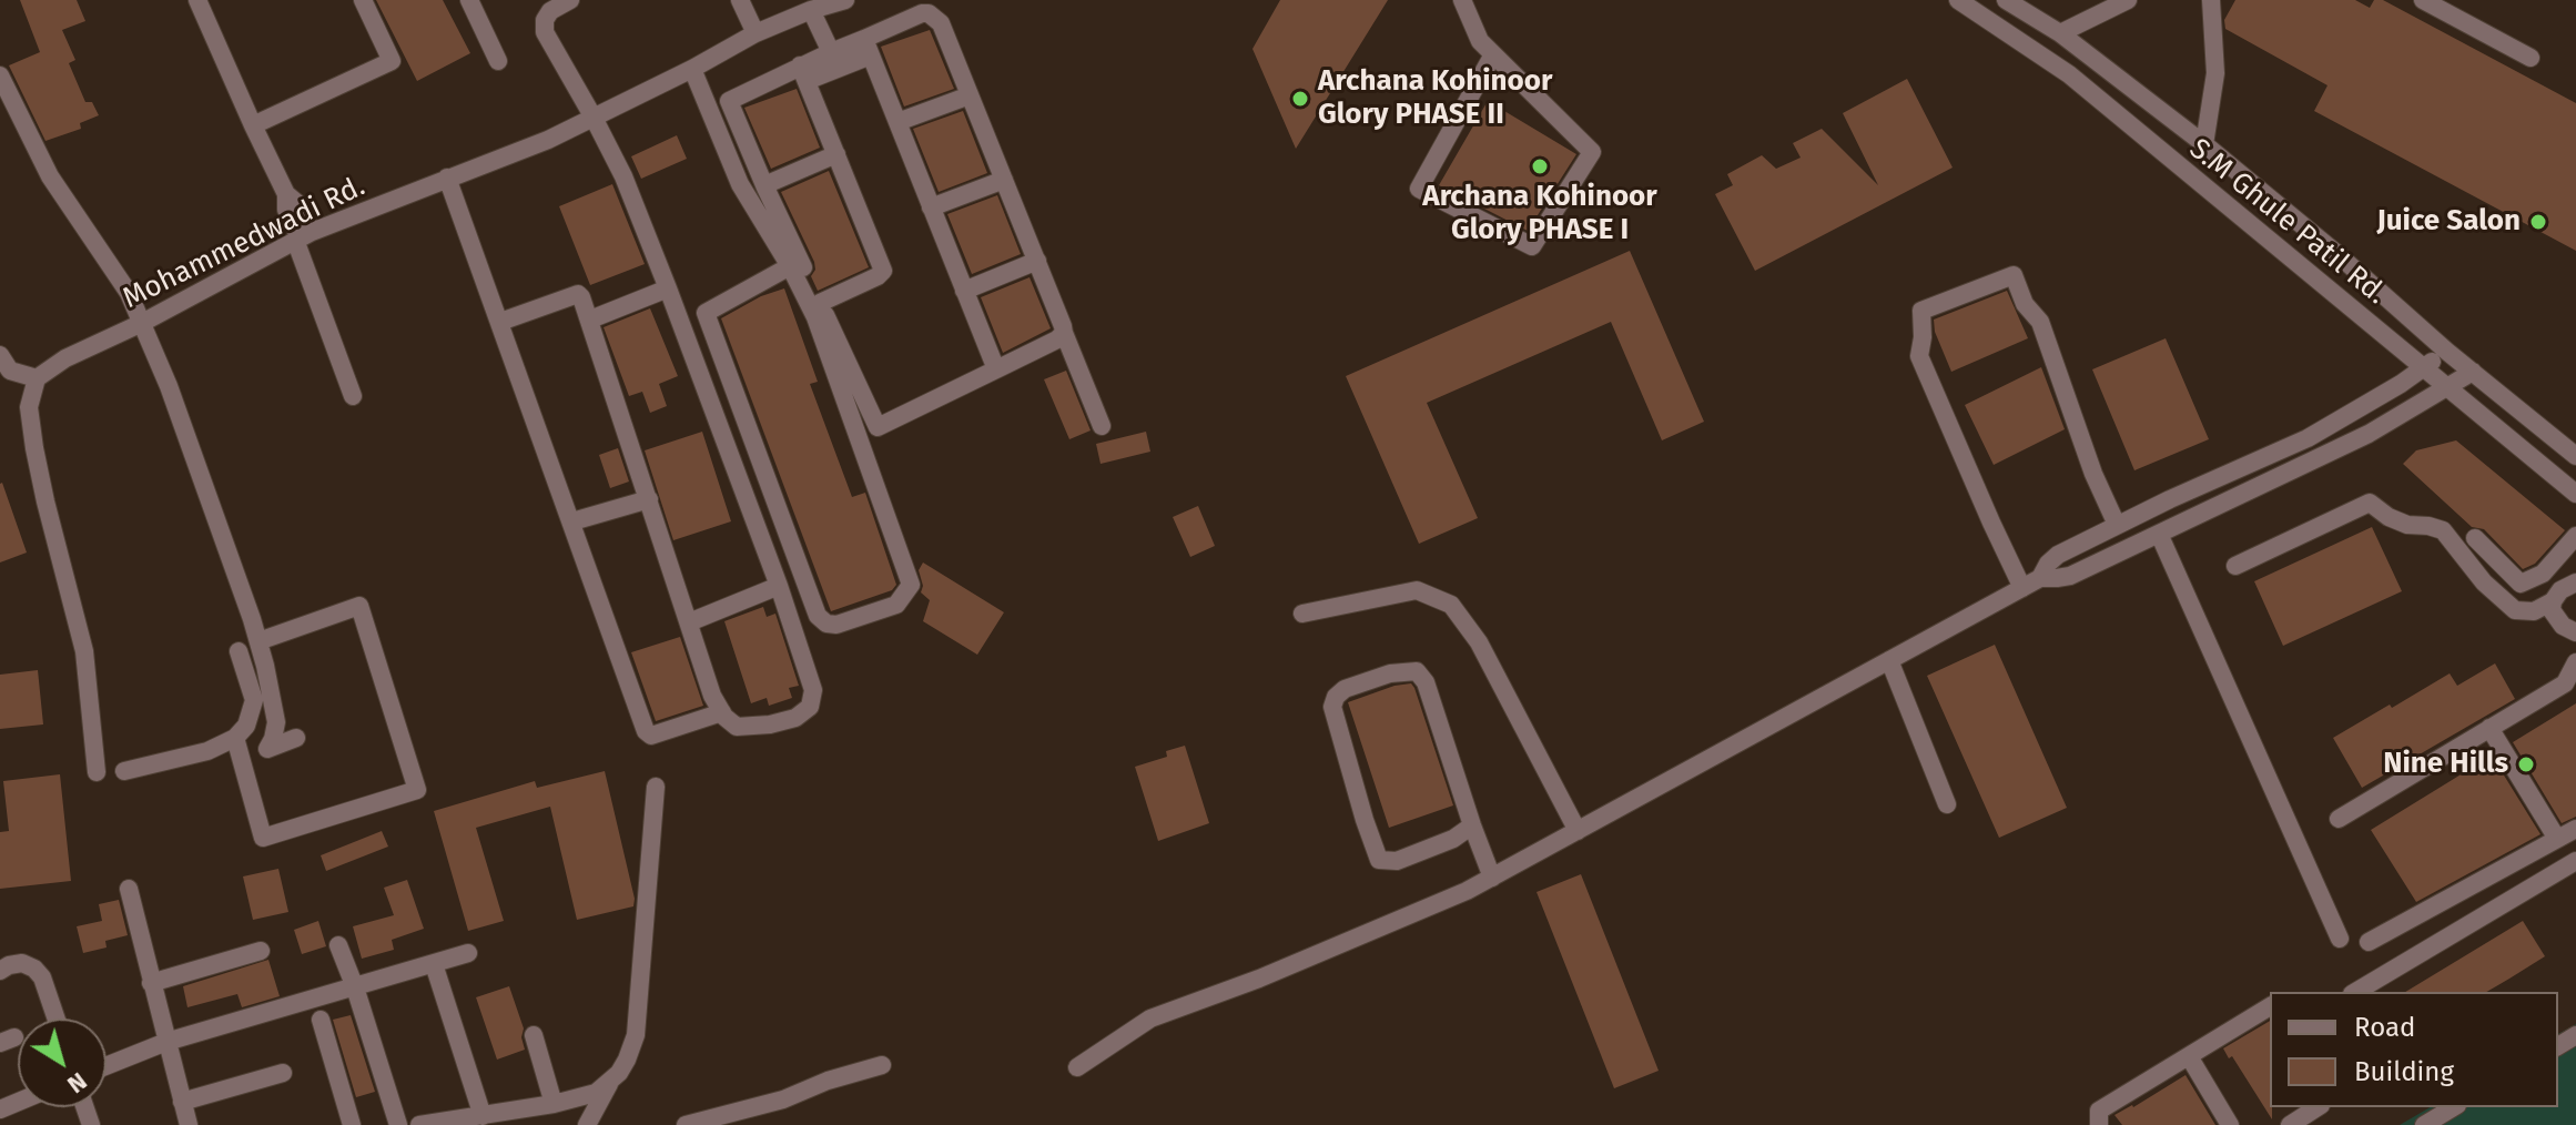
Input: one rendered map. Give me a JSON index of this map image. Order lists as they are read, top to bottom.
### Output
{
  "streets": {
    "street": ["S.M Ghule Patil Rd.", "Mohammedwadi Rd."]
  },
  "places": [
    "Archana Kohinoor Glory PHASE II",
    "Archana Kohinoor Glory PHASE I",
    "Juice Salon",
    "Nine Hills"
  ],
  "legend": ["Road", "Building"],
  "north": "bottom right"
}
